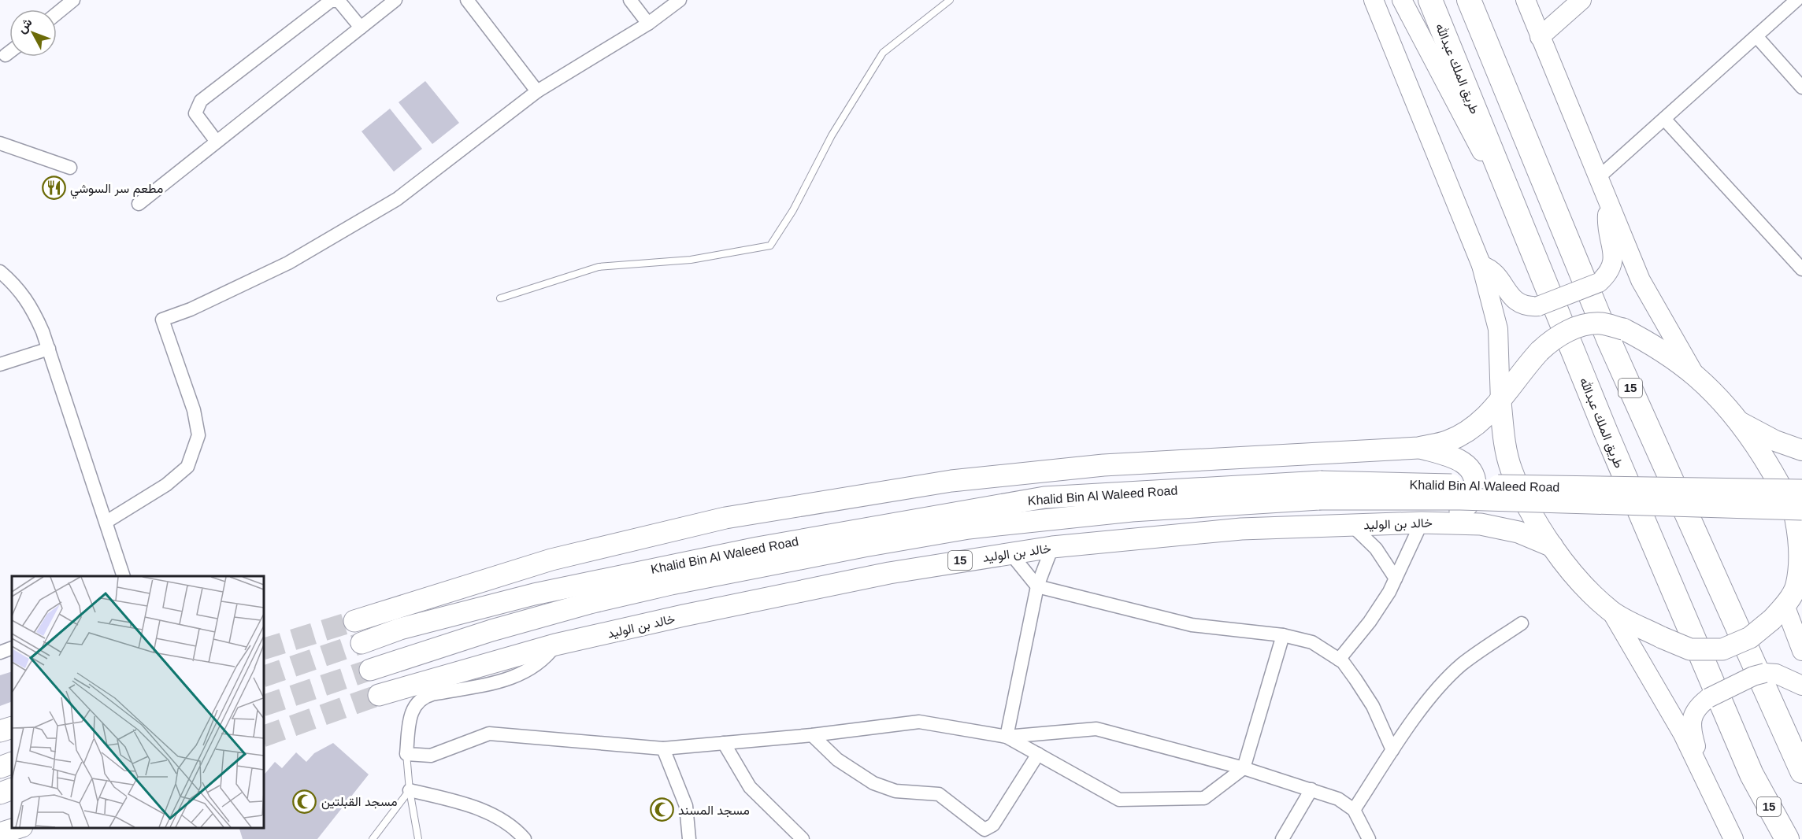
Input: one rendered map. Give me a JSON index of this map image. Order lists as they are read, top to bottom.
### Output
{
  "streets": {
    "highway": [
      "طريق الملك عبدالله",
      "15",
      "Khalid Bin Al Waleed Road",
      "خالد بن الوليد"
    ]
  },
  "crossings": [
    ["15", "خالد بن الوليد"]
  ],
  "places": {
    "restaurant": ["مطعم سر السوشي"],
    "mosque": ["مسجد القبلتين", "مسجد المسند"]
  },
  "north": "top left"
}
